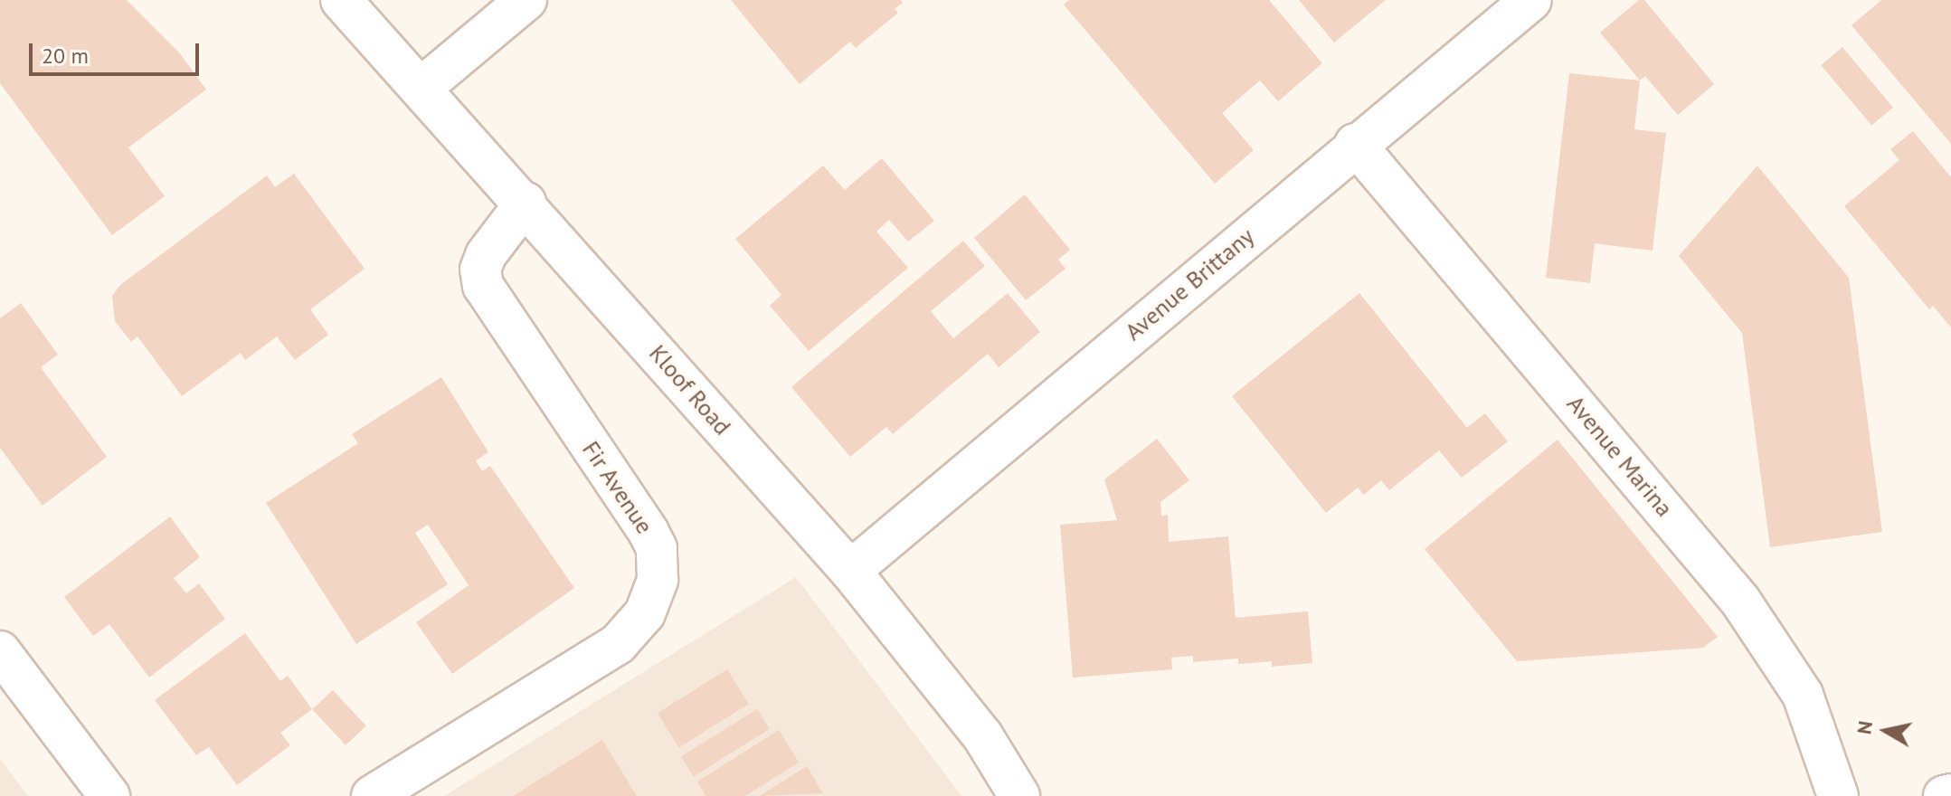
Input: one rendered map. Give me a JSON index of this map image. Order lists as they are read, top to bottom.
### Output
{
  "streets": {
    "street": [
      "Avenue Brittany",
      "Kloof Road",
      "Avenue Marina",
      "Fir Avenue"
    ]
  },
  "crossings": [
    ["Avenue Brittany", "Kloof Road"],
    ["Avenue Brittany", "Avenue Marina"],
    ["Kloof Road", "Fir Avenue"]
  ],
  "scale_bar": "20 m",
  "north": "left"
}
